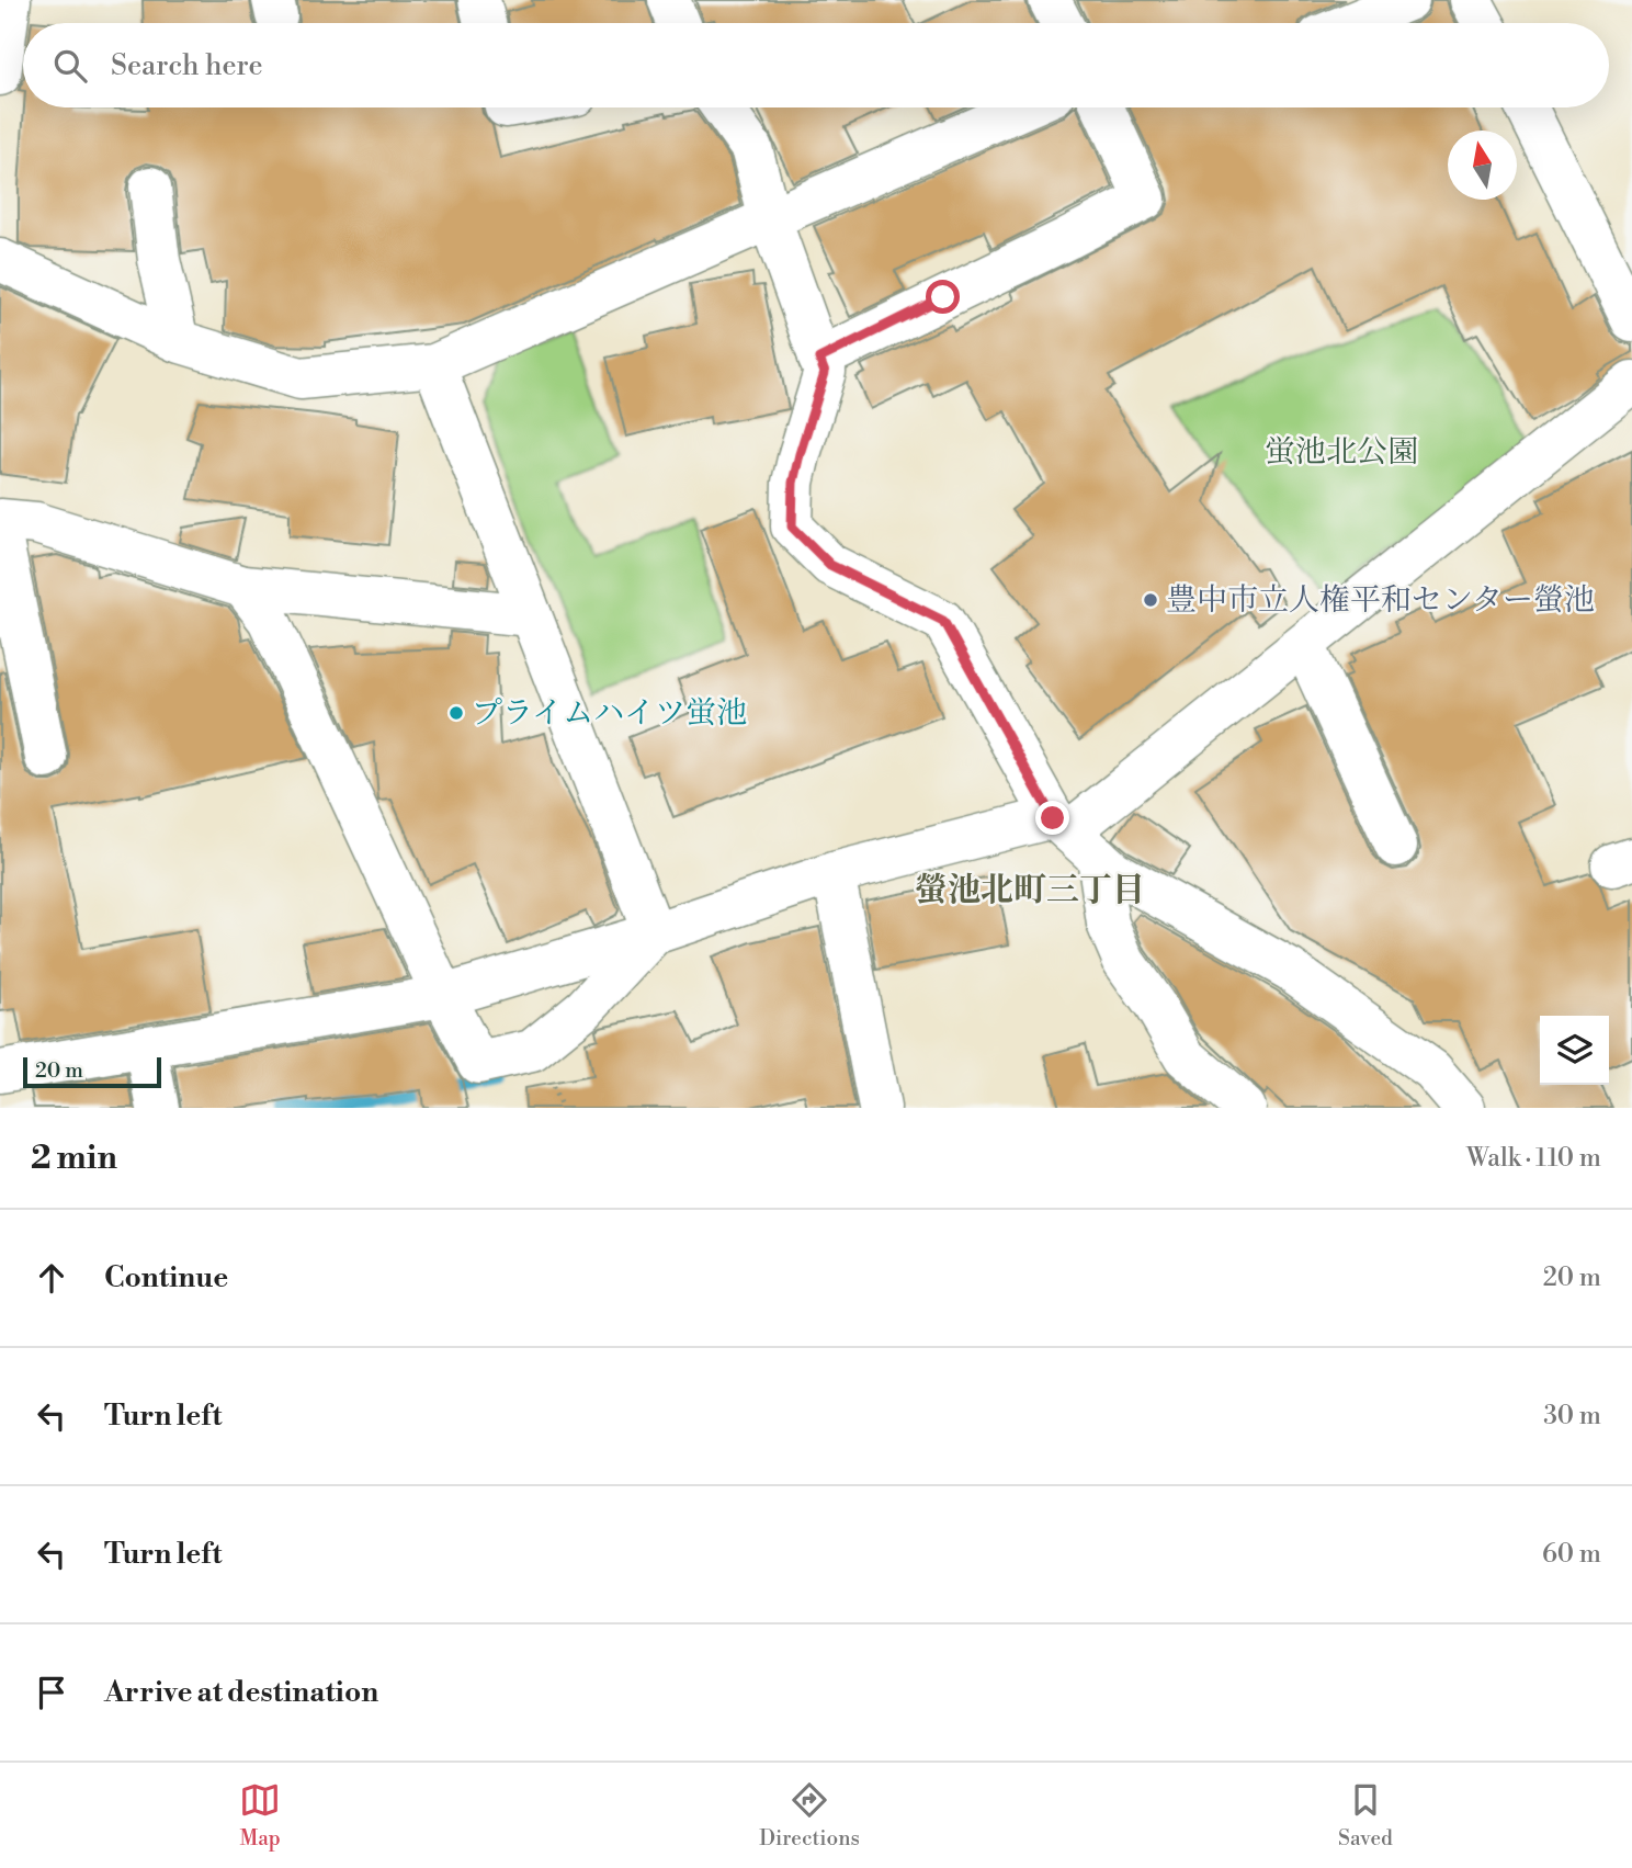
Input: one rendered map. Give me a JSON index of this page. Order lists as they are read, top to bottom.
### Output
{
  "districts": ["螢池北町三丁目"],
  "parks": ["蛍池北公園"],
  "places": ["豊中市立人権平和センター螢池", "プライムハイツ蛍池"],
  "scale_bar": "20 m",
  "north": "top",
  "page": {
    "search": "Search here",
    "scale": "20 m",
    "heading": ["2 min", "Walk · 110 m"],
    "list": [
      ["Continue", "20 m"],
      ["Turn left", "30 m"],
      ["Turn left", "60 m"],
      "Arrive at destination"
    ],
    "nav": ["Map", "Directions", "Saved"]
  }
}
